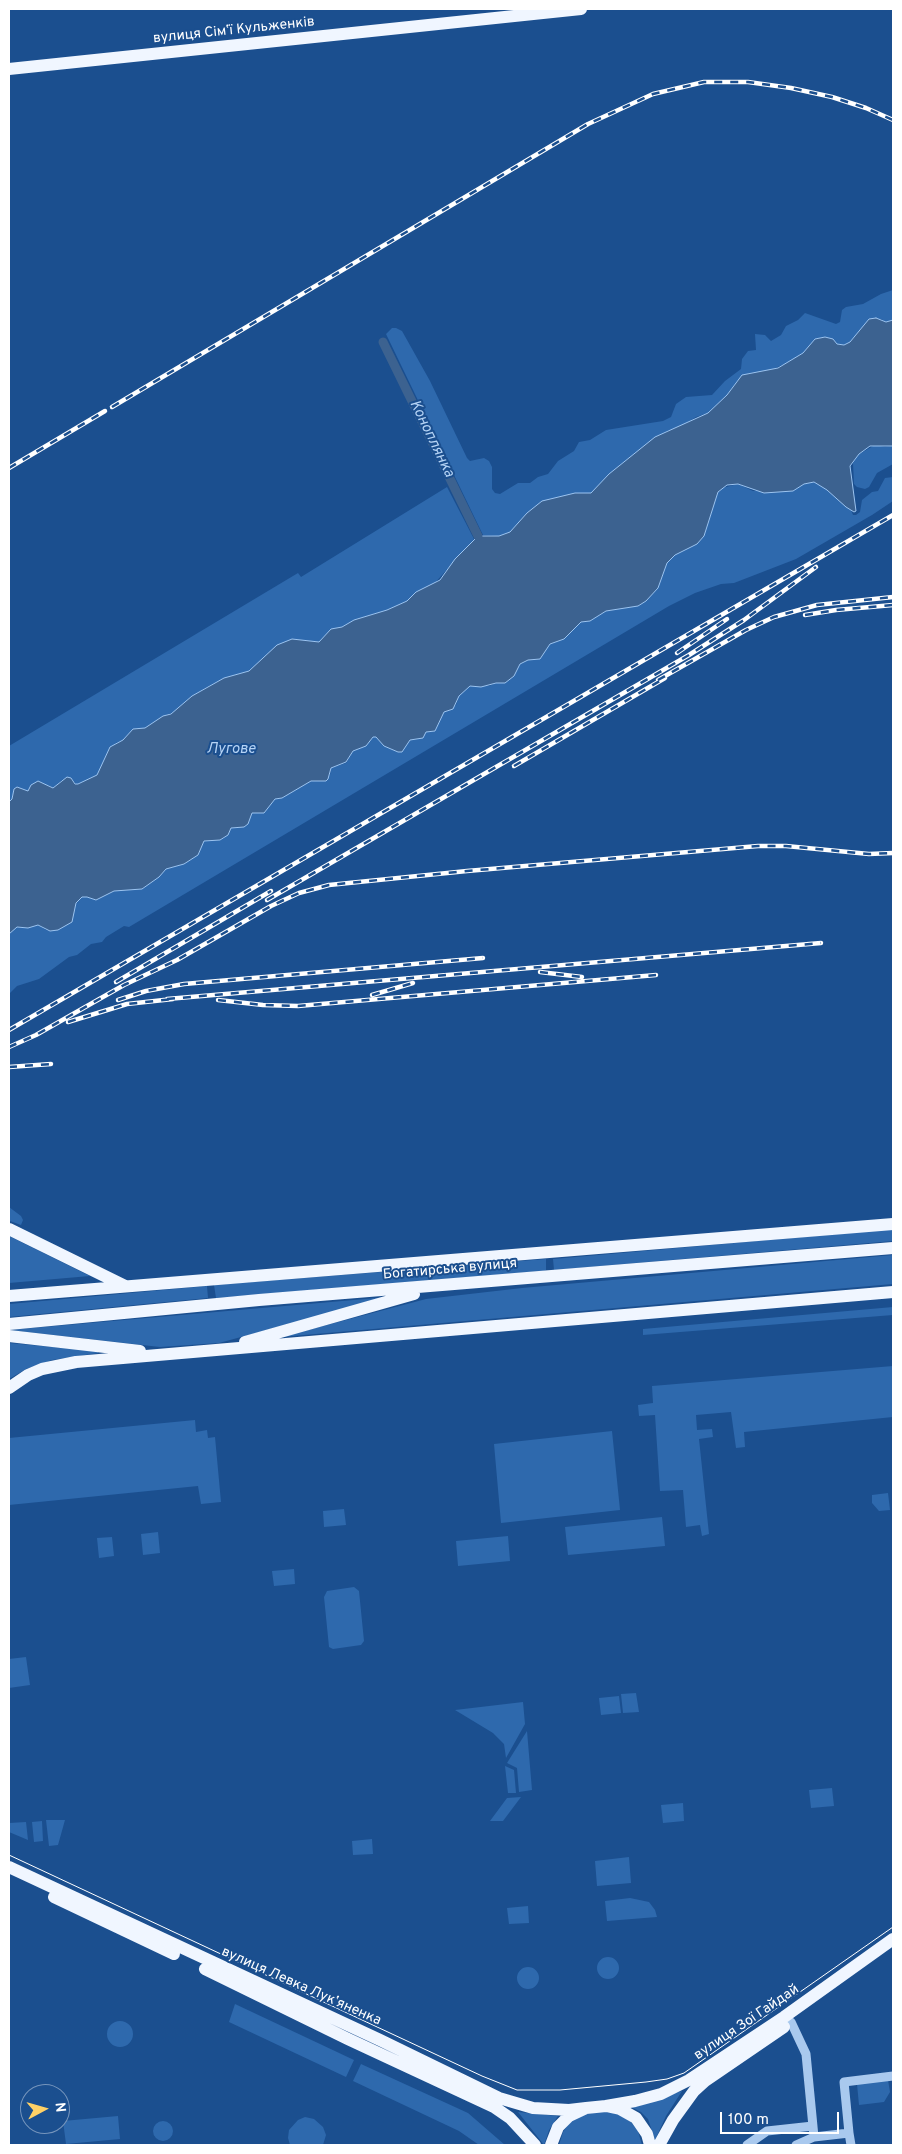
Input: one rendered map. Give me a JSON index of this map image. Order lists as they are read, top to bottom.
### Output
{
  "streets": {
    "main road": [
      "вулиця Сімʼї Кульженків",
      "Богатирська вулиця",
      "вулиця Левка Лукʼяненка",
      "вулиця Зої Гайдай"
    ]
  },
  "crossings": [
    ["вулиця Левка Лукʼяненка", "вулиця Зої Гайдай"]
  ],
  "water": ["Коноплянка", "Лугове"],
  "scale_bar": "100 m",
  "north": "right"
}
